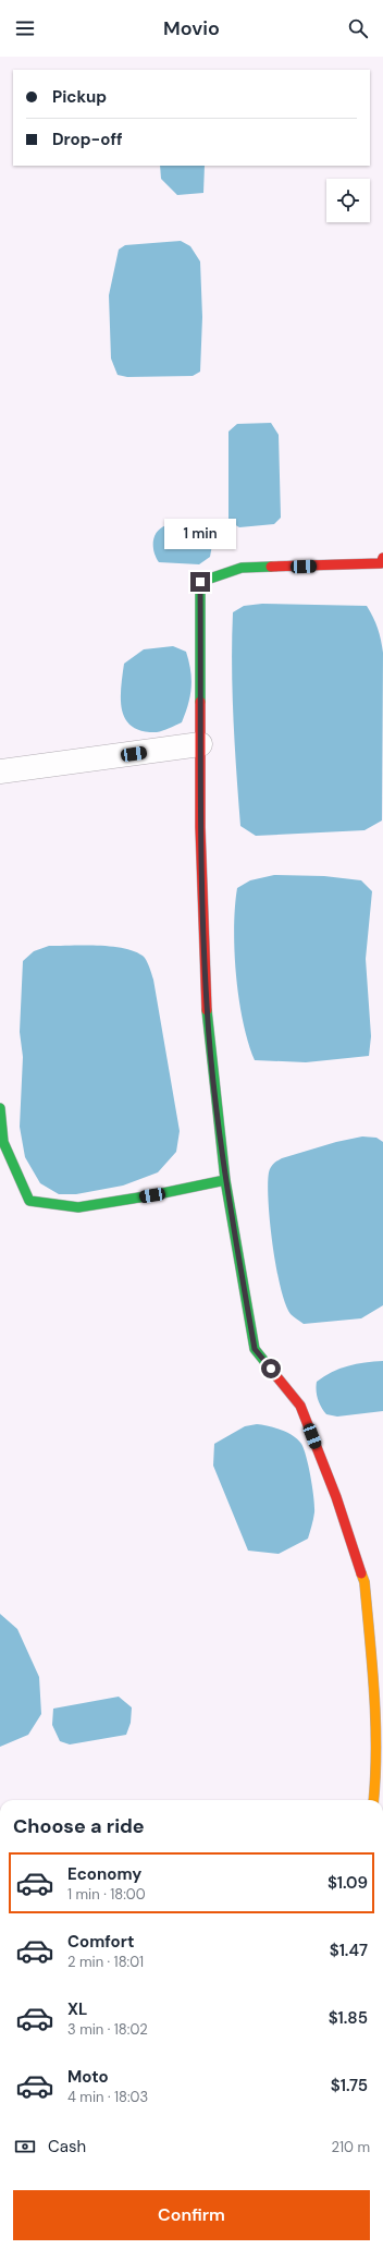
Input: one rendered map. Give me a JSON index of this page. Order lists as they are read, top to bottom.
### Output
{
  "page": {
    "header": "Movio",
    "banner": ["Pickup", "Drop-off"],
    "bubble": "1 min",
    "heading": "Choose a ride",
    "list": [
      {
        "name": "Economy",
        "note": "1 min · 18:00",
        "value": "$1.09"
      },
      {
        "name": "Comfort",
        "note": "2 min · 18:01",
        "value": "$1.47"
      },
      {
        "name": "XL",
        "note": "3 min · 18:02",
        "value": "$1.85"
      },
      {
        "name": "Moto",
        "note": "4 min · 18:03",
        "value": "$1.75"
      }
    ],
    "pay": ["Cash", "210 m"],
    "buttons": "Confirm"
  }
}
